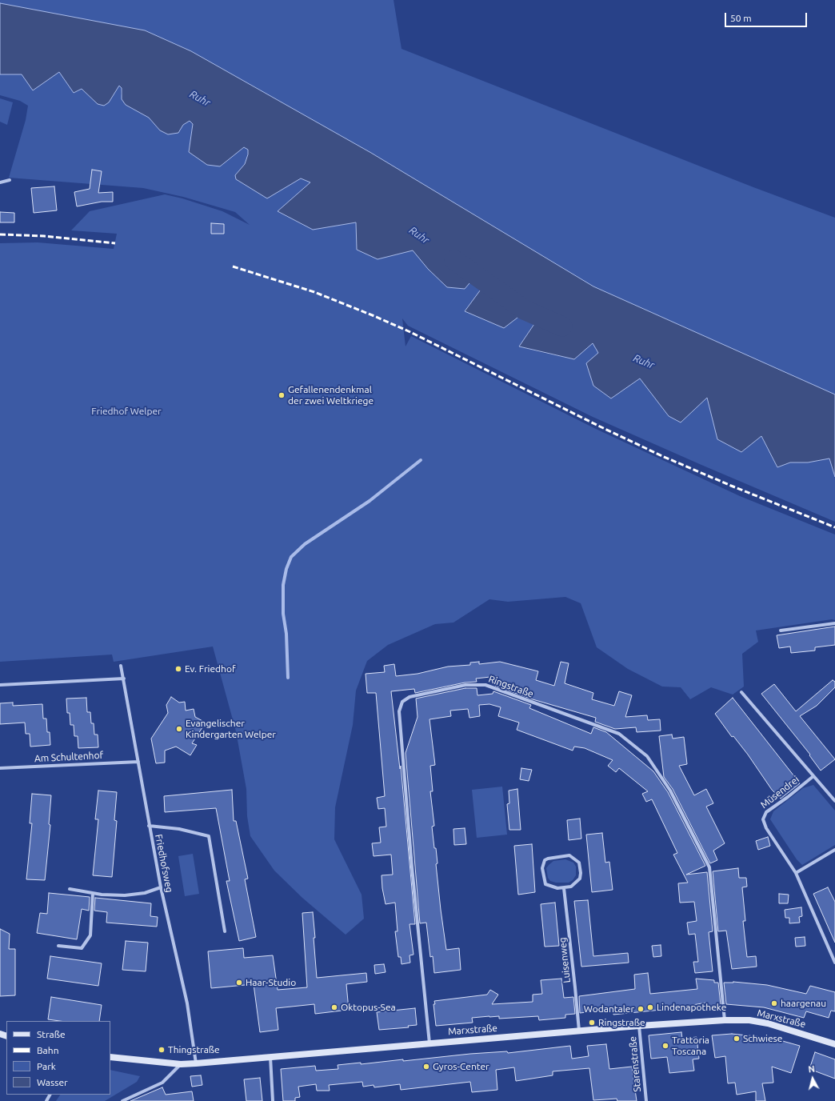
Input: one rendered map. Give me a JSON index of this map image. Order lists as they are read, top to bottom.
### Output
{
  "streets": {
    "street": [
      "Ringstraße",
      "Am Schultenhof",
      "Müsendrei",
      "Friedhofsweg",
      "Luisenweg",
      "Marxstraße",
      "Starenstraße"
    ]
  },
  "crossings": [
    ["Ringstraße", "Marxstraße"],
    ["Am Schultenhof", "Friedhofsweg"],
    ["Friedhofsweg", "Marxstraße"],
    ["Luisenweg", "Marxstraße"],
    ["Marxstraße", "Starenstraße"]
  ],
  "water": ["Ruhr"],
  "parks": ["Friedhof Welper"],
  "places": [
    "Gefallenendenkmal der zwei Weltkriege",
    "Ev. Friedhof",
    "Evangelischer Kindergarten Welper",
    "Haar-Studio",
    "haargenau",
    "Oktopus-Sea",
    "Lindenapotheke",
    "Wodantaler",
    "Ringstraße",
    "Schwiese",
    "Trattoria Toscana",
    "Thingstraße",
    "Gyros-Center"
  ],
  "legend": [
    "Straße",
    "Bahn",
    "Park",
    "Wasser"
  ],
  "scale_bar": "50 m",
  "north": "top"
}
